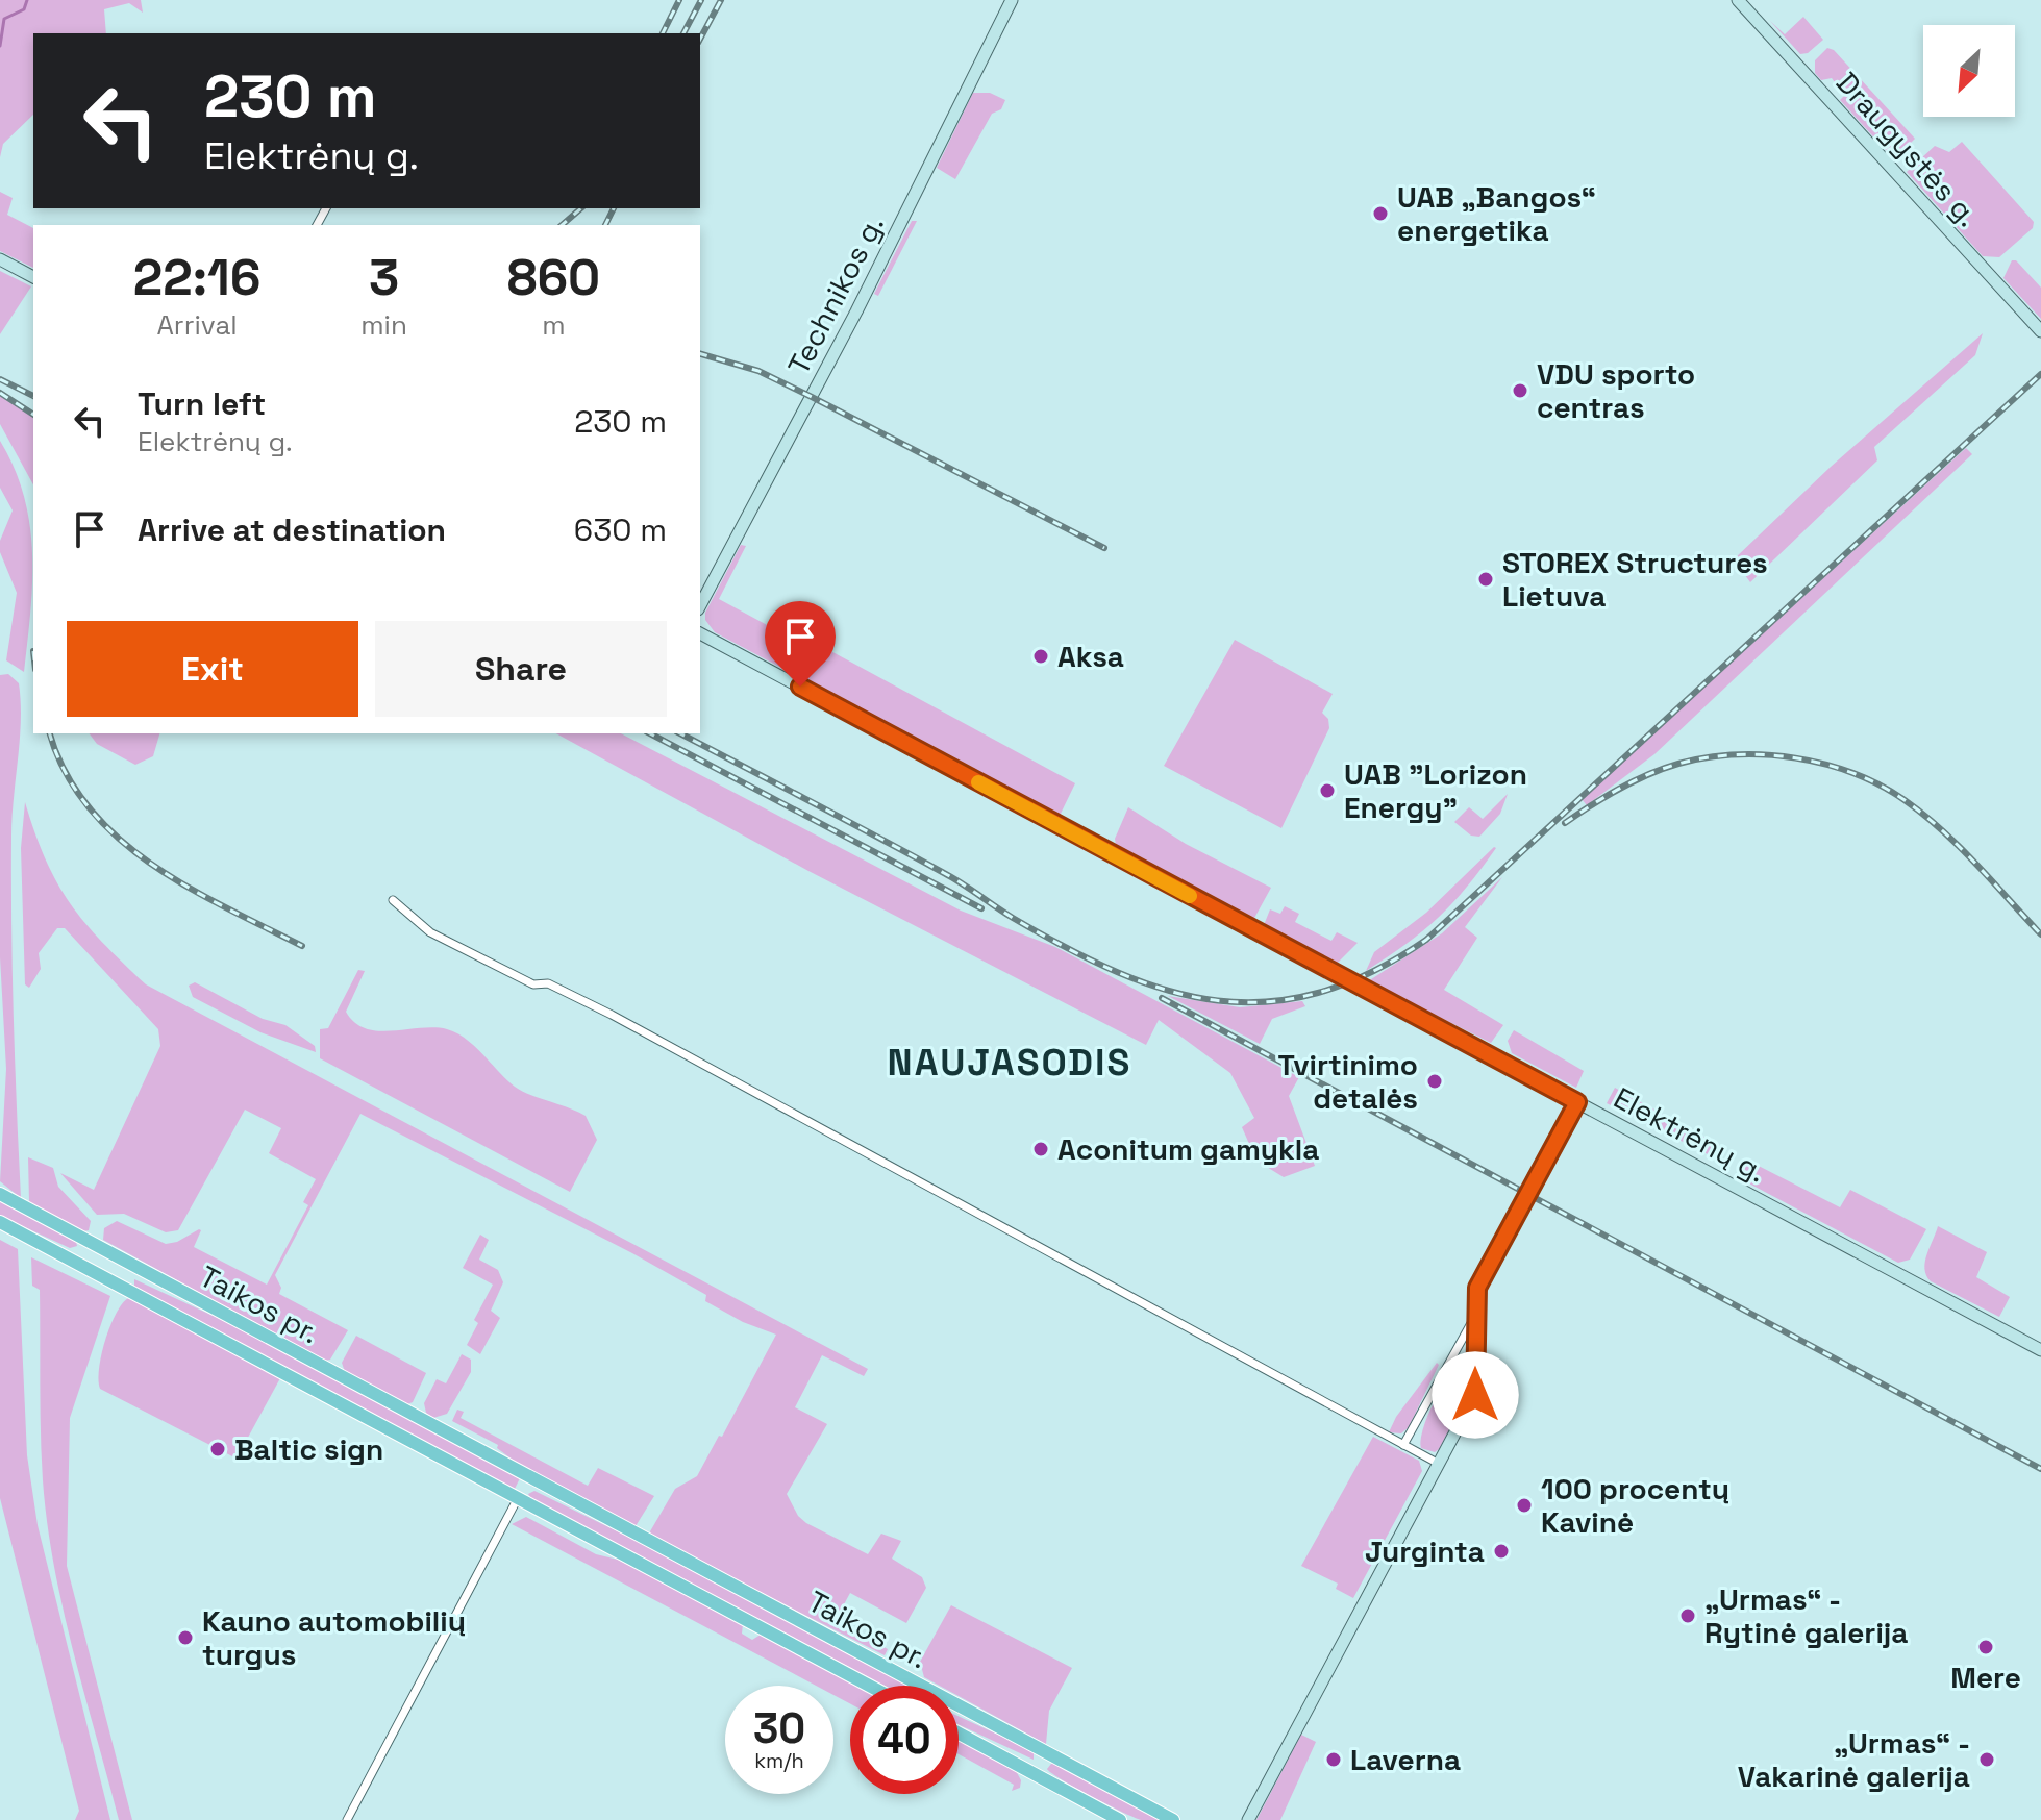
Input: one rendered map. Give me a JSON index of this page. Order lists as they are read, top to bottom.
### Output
{
  "streets": {
    "main road": ["Taikos pr."],
    "street": ["Draugystės g.", "Technikos g.", "Elektrėnų g."]
  },
  "districts": ["NAUJASODIS"],
  "places": [
    "UAB „Bangos“ energetika",
    "VDU sporto centras",
    "STOREX Structures Lietuva",
    "Aksa",
    "UAB \"Lorizon Energy\"",
    "Tvirtinimo detalės",
    "Aconitum gamykla",
    "Baltic sign",
    "100 procentų Kavinė",
    "Jurginta",
    "„Urmas“ - Rytinė galerija",
    "Kauno automobilių turgus",
    "Mere",
    "Laverna",
    "„Urmas“ - Vakarinė galerija"
  ],
  "north": "bottom left",
  "page": {
    "turn": ["230 m", "Elektrėnų g."],
    "eta": [
      "22:16",
      "Arrival",
      "3",
      "min",
      "860",
      "m"
    ],
    "list": [
      {
        "name": "Turn left",
        "note": "Elektrėnų g.",
        "value": "230 m"
      },
      {
        "name": "Arrive at destination",
        "value": "630 m"
      }
    ],
    "buttons": ["Exit", "Share"],
    "speed": "30 km/h",
    "limit": "40"
  }
}
